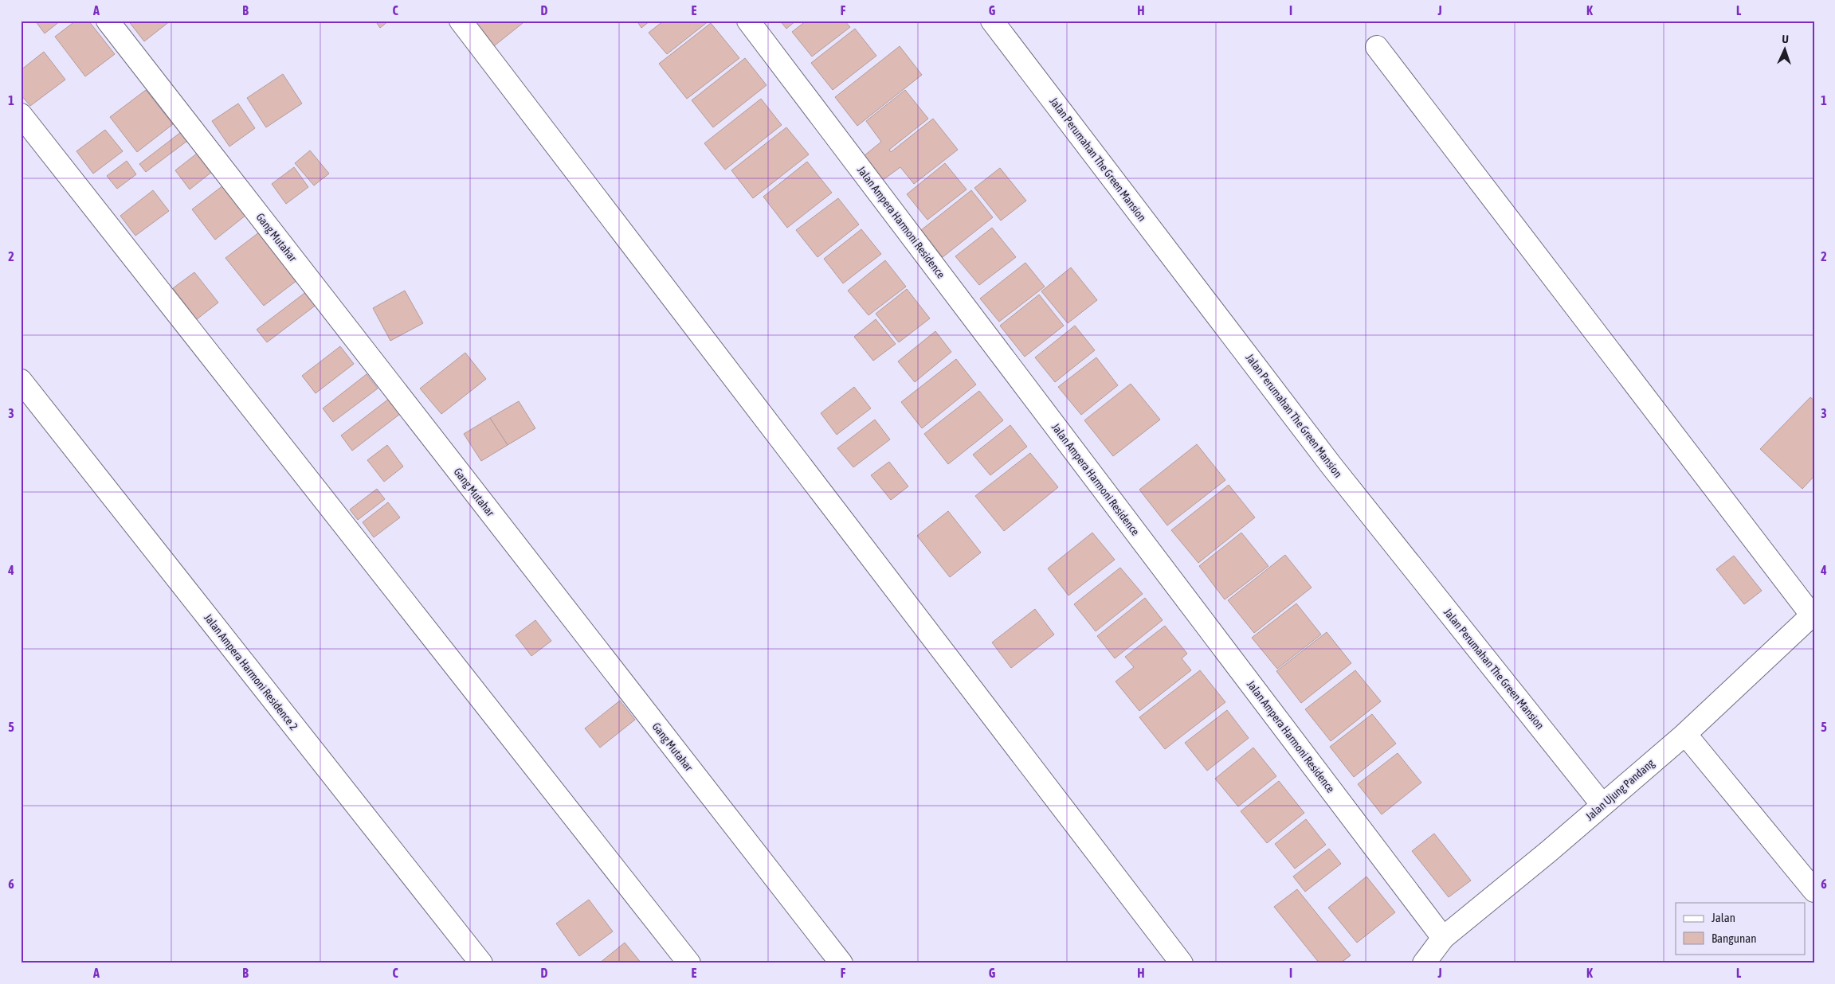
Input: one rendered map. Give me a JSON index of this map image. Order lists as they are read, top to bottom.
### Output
{
  "streets": {
    "street": [
      "Jalan Perumahan The Green Mansion",
      "Jalan Ampera Harmoni Residence",
      "Gang Mutahar",
      "Jalan Ampera Harmoni Residence 2",
      "Jalan Ujung Pandang"
    ]
  },
  "crossings": [
    ["Jalan Perumahan The Green Mansion", "Jalan Ujung Pandang"],
    ["Jalan Ampera Harmoni Residence", "Jalan Ujung Pandang"]
  ],
  "legend": ["Jalan", "Bangunan"],
  "north": "top",
  "grid": {
    "columns": [
      "A",
      "B",
      "C",
      "D",
      "E",
      "F",
      "G",
      "H",
      "I",
      "J",
      "K",
      "L"
    ],
    "rows": [
      "1",
      "2",
      "3",
      "4",
      "5",
      "6"
    ]
  }
}
